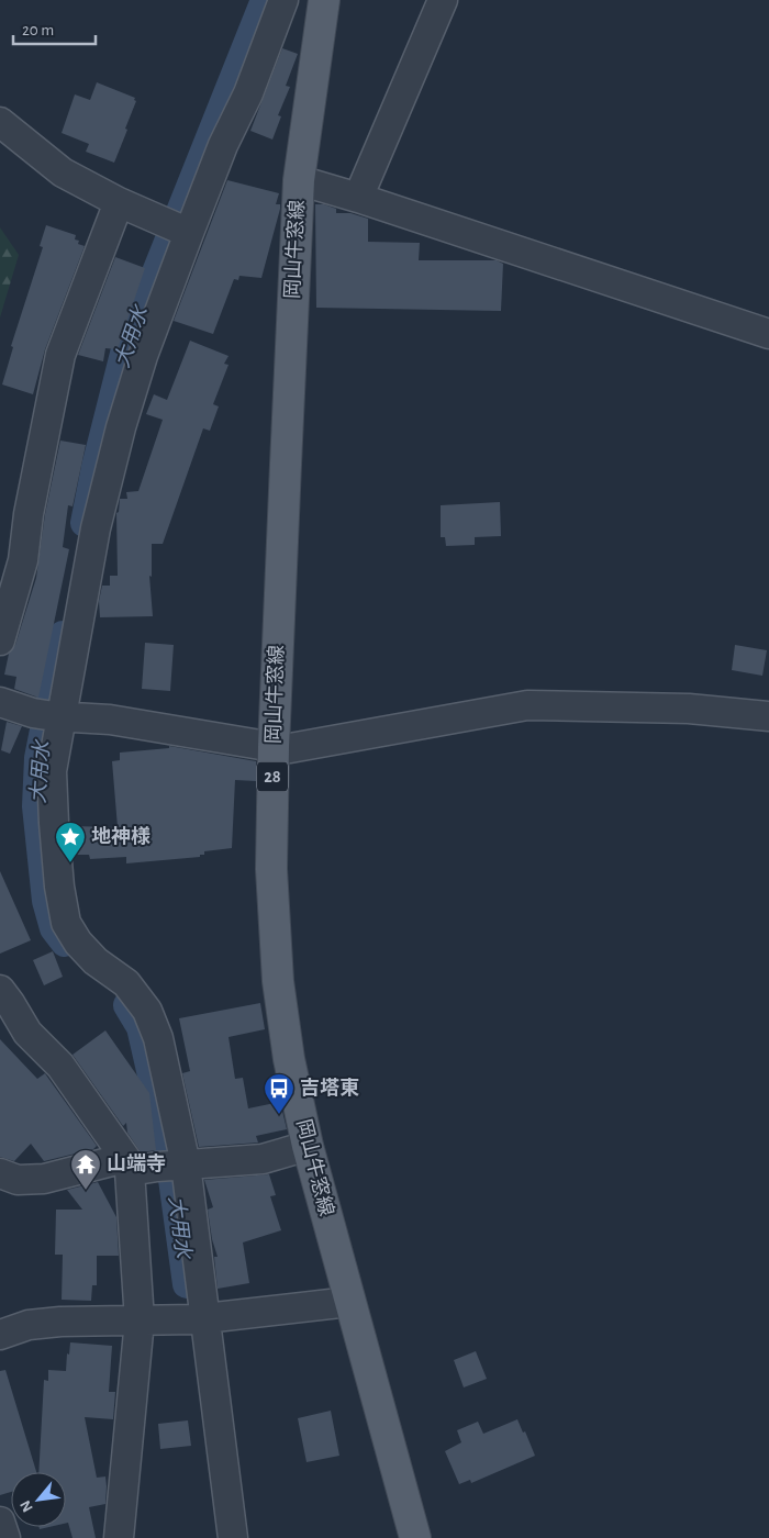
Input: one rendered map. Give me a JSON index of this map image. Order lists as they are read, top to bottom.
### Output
{
  "streets": {
    "main road": ["岡山牛窓線", "28"]
  },
  "water": ["大用水"],
  "places": {
    "place": ["地神様"],
    "bus stop": ["吉塔東"],
    "temple": ["山端寺"]
  },
  "scale_bar": "20 m",
  "north": "bottom left"
}
